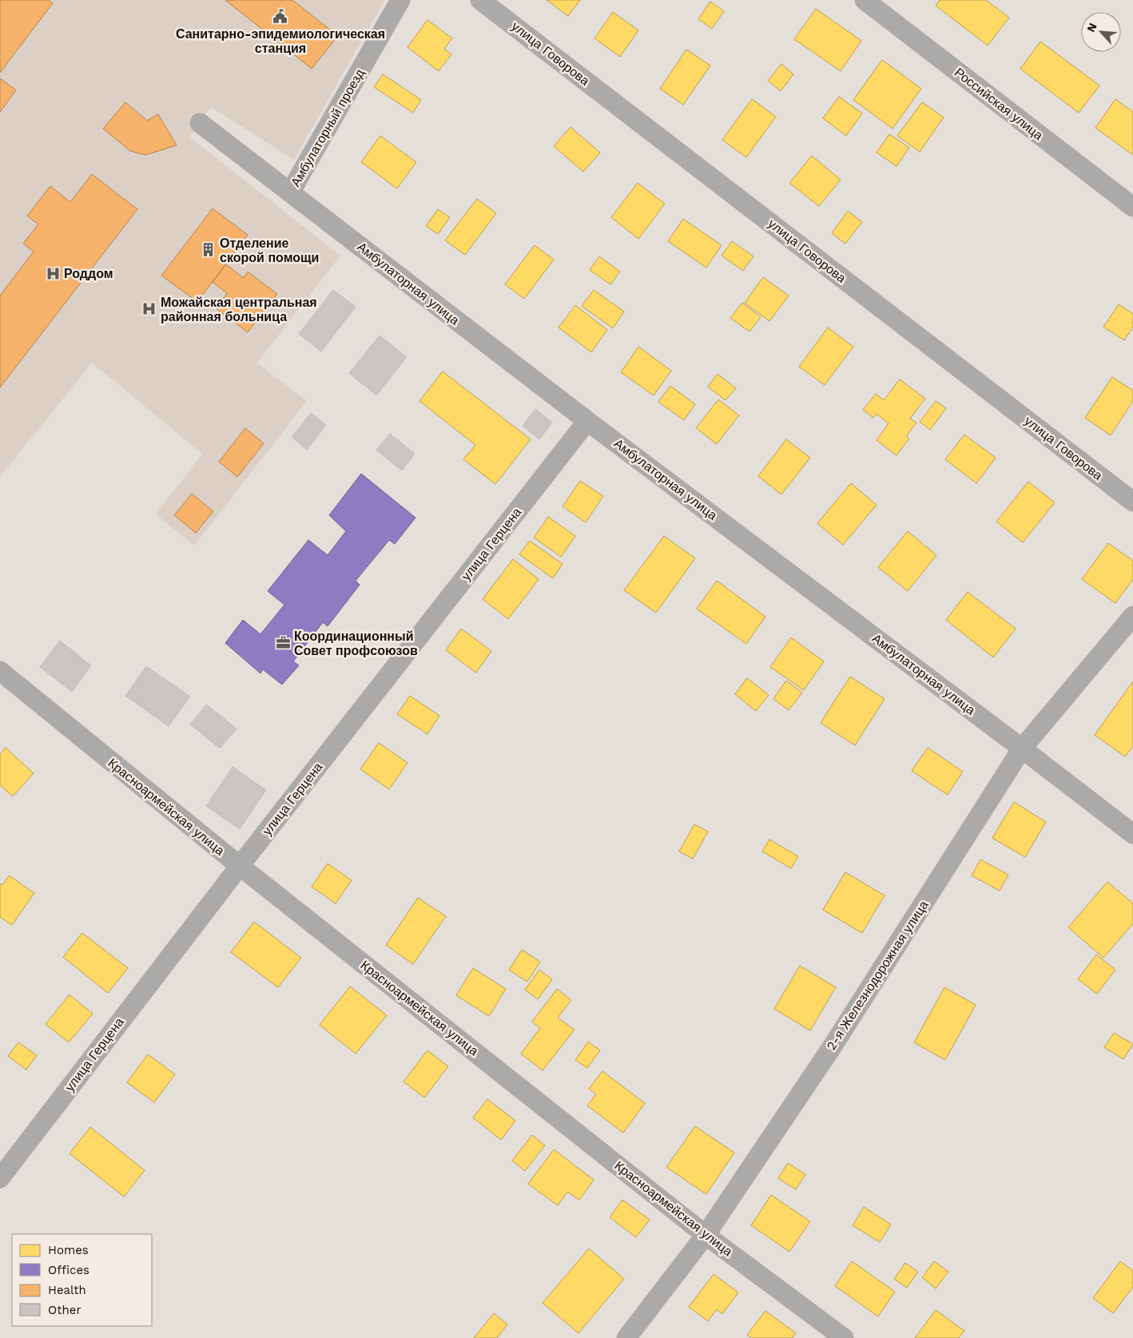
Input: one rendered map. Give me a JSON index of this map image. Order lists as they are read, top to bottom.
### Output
{
  "streets": {
    "street": [
      "улица Говорова",
      "Российская улица",
      "Амбулаторный проезд",
      "Амбулаторная улица",
      "улица Герцена",
      "Красноармейская улица",
      "2-я Железнодорожная улица"
    ]
  },
  "crossings": [
    ["Амбулаторный проезд", "Амбулаторная улица"],
    ["Амбулаторная улица", "улица Герцена"],
    ["Амбулаторная улица", "2-я Железнодорожная улица"],
    ["улица Герцена", "Красноармейская улица"],
    ["Красноармейская улица", "2-я Железнодорожная улица"]
  ],
  "places": {
    "public building": ["Санитарно-эпидемиологическая станция"],
    "building": ["Отделение скорой помощи"],
    "hospital": ["Роддом", "Можайская центральная районная больница"],
    "office": ["Координационный Совет профсоюзов"]
  },
  "legend": [
    "Homes",
    "Offices",
    "Health",
    "Other"
  ],
  "north": "top left"
}
